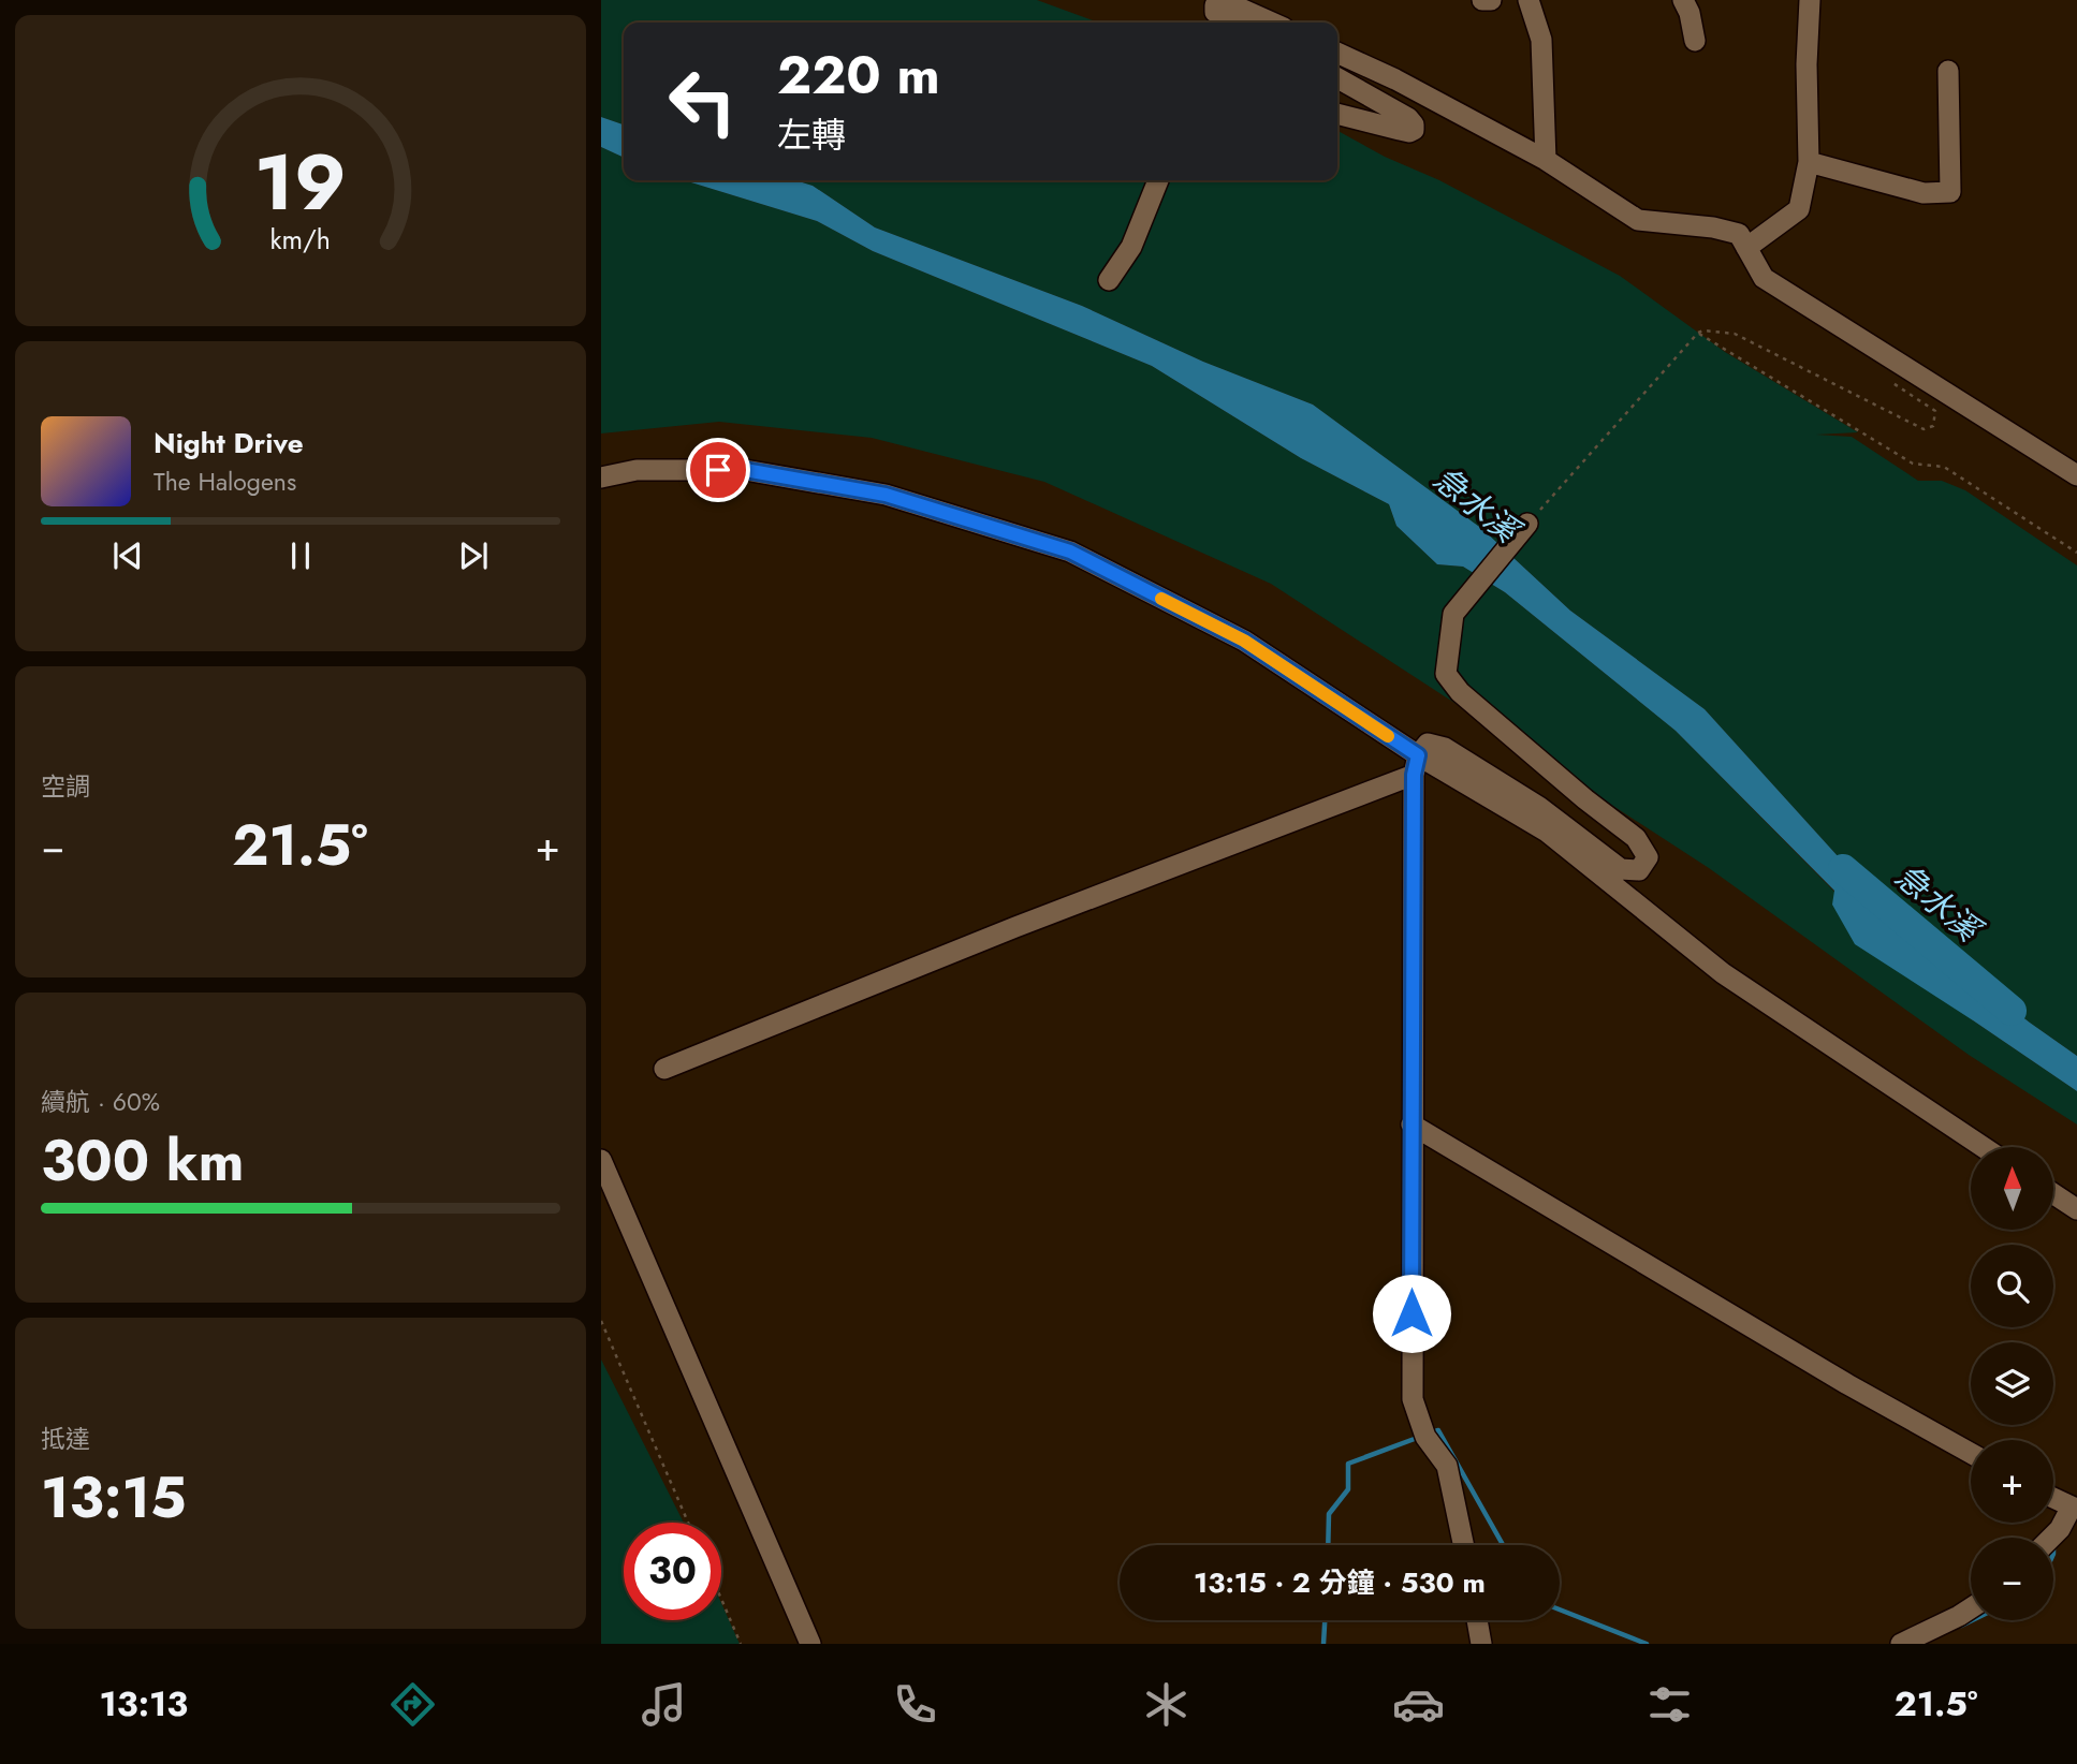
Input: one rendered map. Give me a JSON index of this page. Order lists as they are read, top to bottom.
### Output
{
  "water": ["急水溪"],
  "north": "top",
  "page": {
    "turn": ["220 m", "左轉"],
    "song": ["Night Drive", "The Halogens"],
    "tile": [
      "空調",
      ["續航 · 60%", "300 km"],
      ["抵達", "13:15"]
    ],
    "heat": ["−", "21.5°", "+"],
    "map_buttons": ["+", "−"],
    "limit": "30",
    "trip": "13:15 · 2 分鐘 · 530 m",
    "tabs": ["13:13", "21.5°"],
    "gauge": ["19", "km/h"]
  }
}
